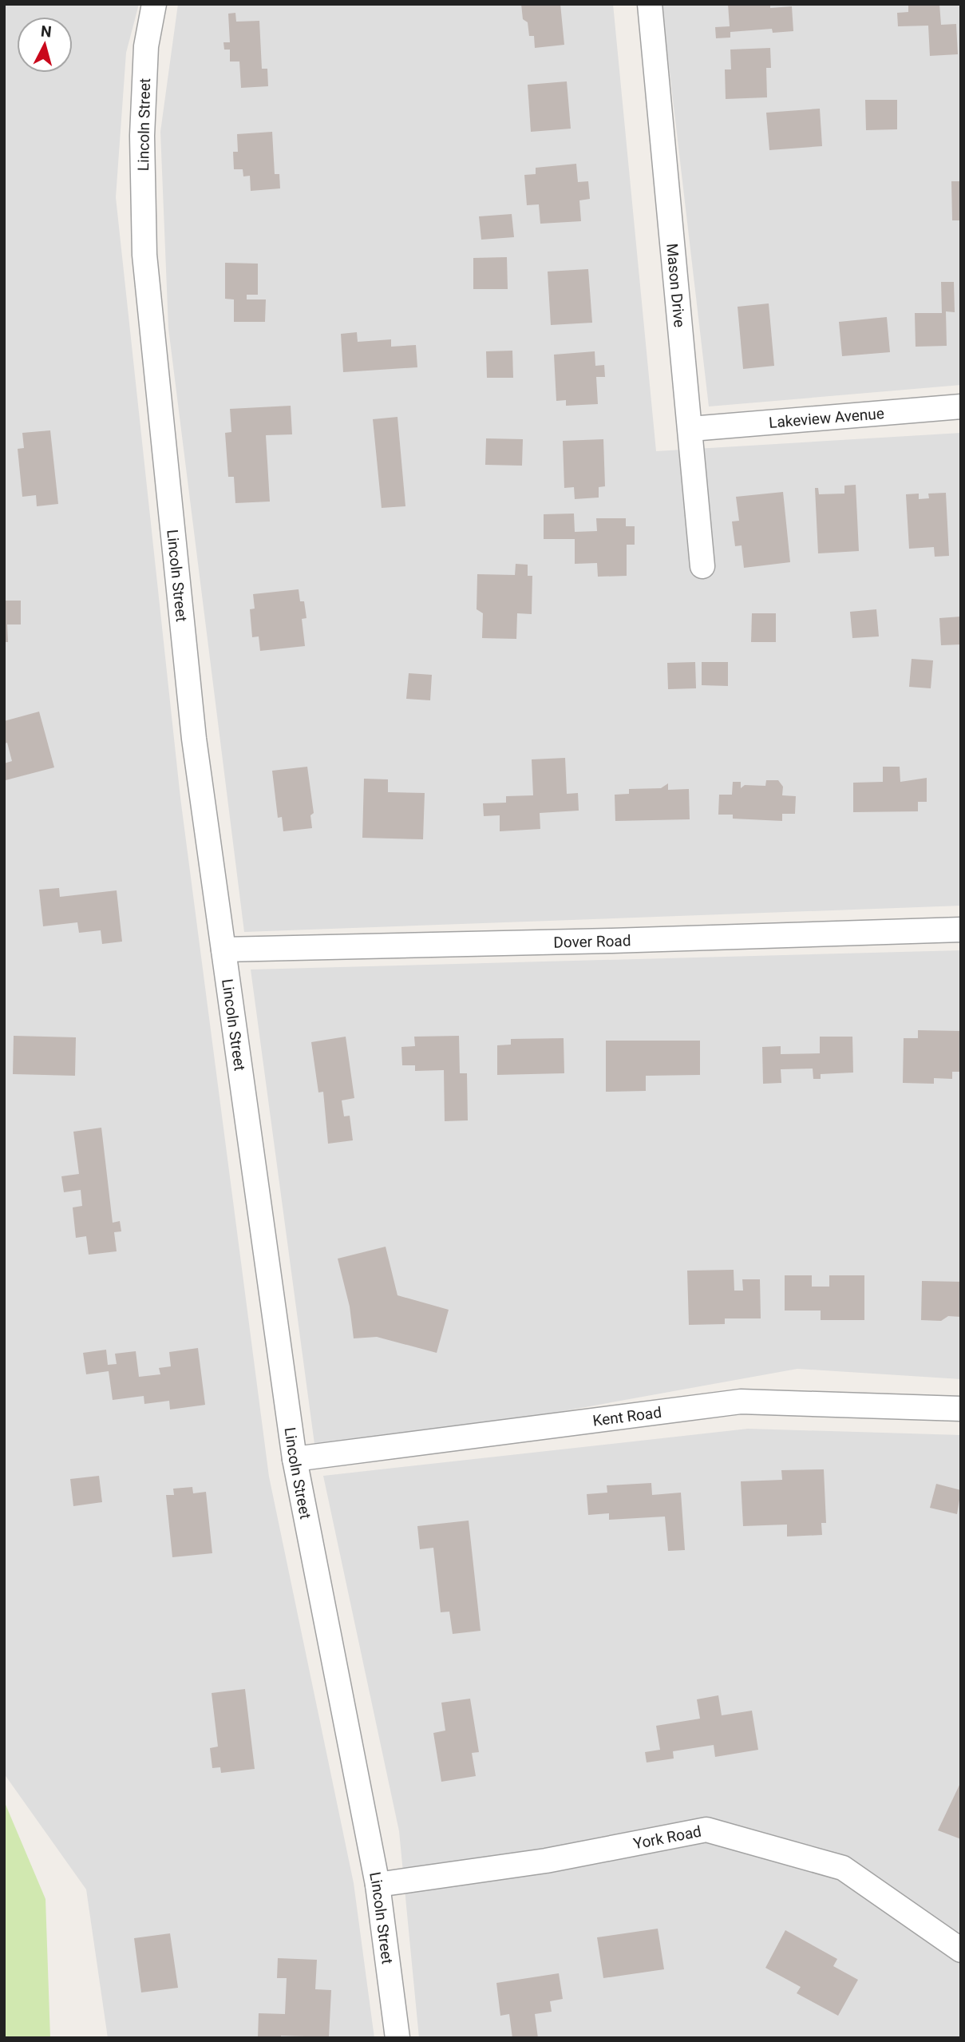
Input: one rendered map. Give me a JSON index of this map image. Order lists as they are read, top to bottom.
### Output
{
  "streets": {
    "street": [
      "Lincoln Street",
      "Mason Drive",
      "Lakeview Avenue",
      "Dover Road",
      "Kent Road",
      "York Road"
    ]
  },
  "crossings": [
    ["Lincoln Street", "Dover Road"],
    ["Lincoln Street", "Kent Road"],
    ["Lincoln Street", "York Road"],
    ["Mason Drive", "Lakeview Avenue"]
  ],
  "north": "top"
}
